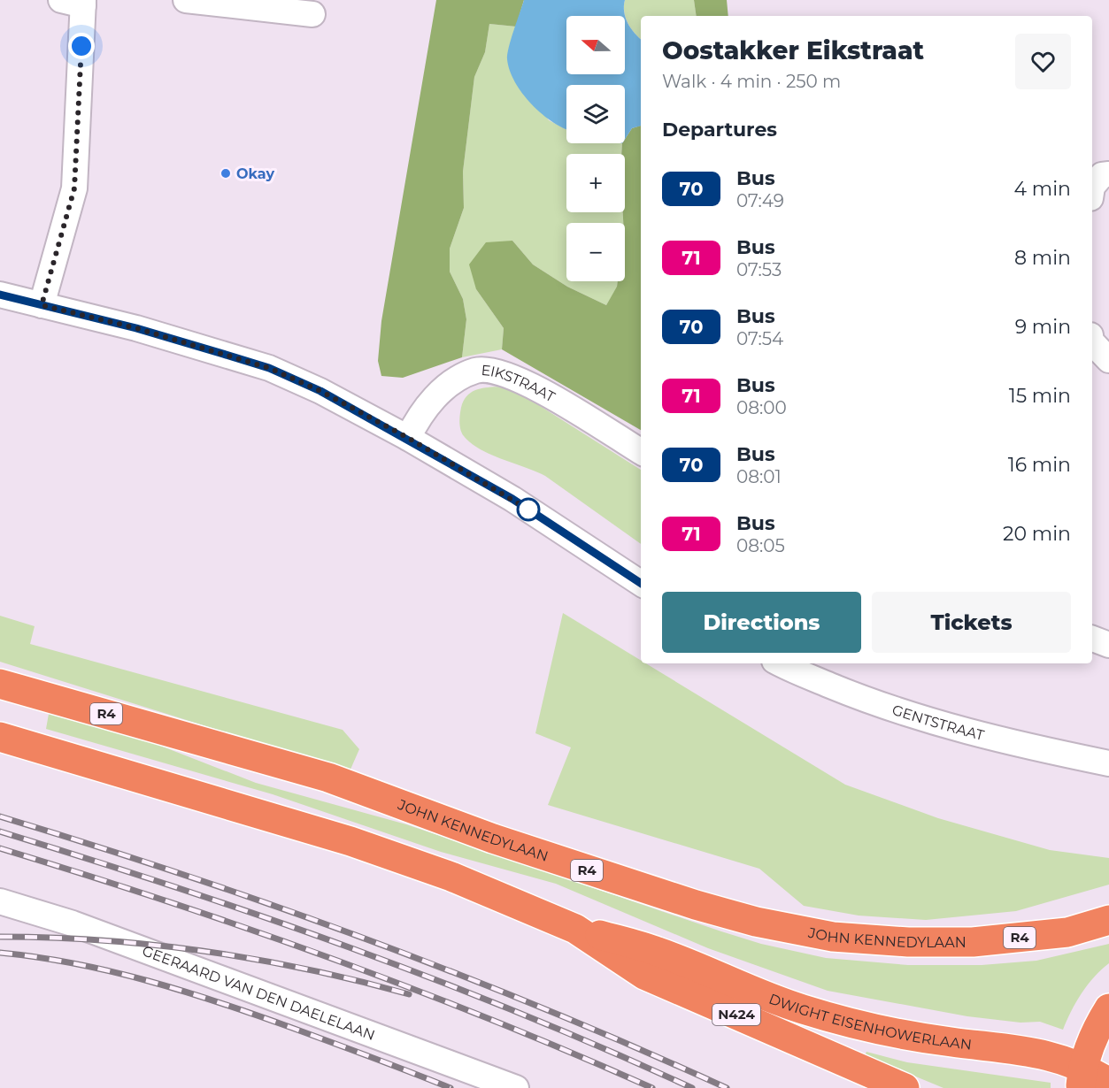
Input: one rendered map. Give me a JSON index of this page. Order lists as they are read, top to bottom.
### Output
{
  "streets": {
    "highway": [
      "R4",
      "JOHN KENNEDYLAAN",
      "N424",
      "DWIGHT EISENHOWERLAAN"
    ],
    "street": ["EIKSTRAAT", "GENTSTRAAT", "GEERAARD VAN DEN DAELELAAN"]
  },
  "crossings": [
    ["N424", "DWIGHT EISENHOWERLAAN"]
  ],
  "places": ["Okay"],
  "lines": ["bus line 70"],
  "north": "left",
  "page": {
    "map_buttons": ["+", "−"],
    "heading": [
      ["Oostakker Eikstraat", "Walk · 4 min · 250 m"],
      "Departures"
    ],
    "list": [
      {
        "mark": "70",
        "name": "Bus",
        "note": "07:49",
        "value": "4 min"
      },
      {
        "mark": "71",
        "name": "Bus",
        "note": "07:53",
        "value": "8 min"
      },
      {
        "mark": "70",
        "name": "Bus",
        "note": "07:54",
        "value": "9 min"
      },
      {
        "mark": "71",
        "name": "Bus",
        "note": "08:00",
        "value": "15 min"
      },
      {
        "mark": "70",
        "name": "Bus",
        "note": "08:01",
        "value": "16 min"
      },
      {
        "mark": "71",
        "name": "Bus",
        "note": "08:05",
        "value": "20 min"
      }
    ],
    "buttons": ["Directions", "Tickets"]
  }
}
